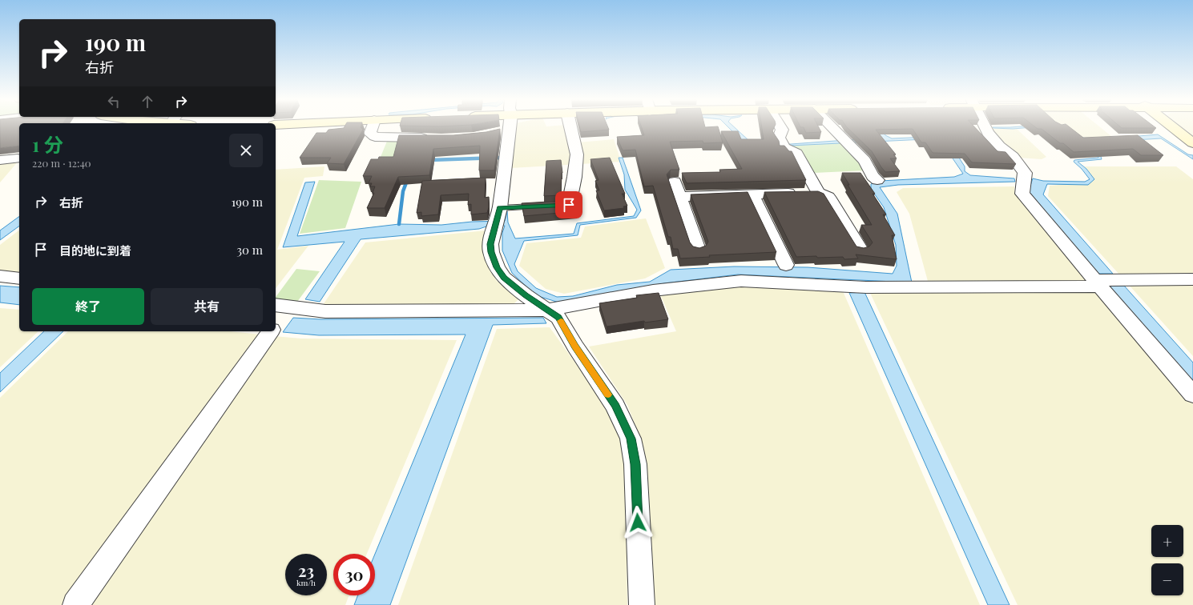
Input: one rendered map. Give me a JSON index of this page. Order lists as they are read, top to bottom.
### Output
{
  "page": {
    "turn": ["190 m", "右折"],
    "heading": ["1 分", "220 m · 12:40"],
    "list": [
      {
        "name": "右折",
        "value": "190 m"
      },
      {
        "name": "目的地に到着",
        "value": "30 m"
      }
    ],
    "buttons": ["終了", "共有"],
    "map_buttons": ["+", "−"],
    "speed": "23 km/h",
    "limit": "30"
  }
}
